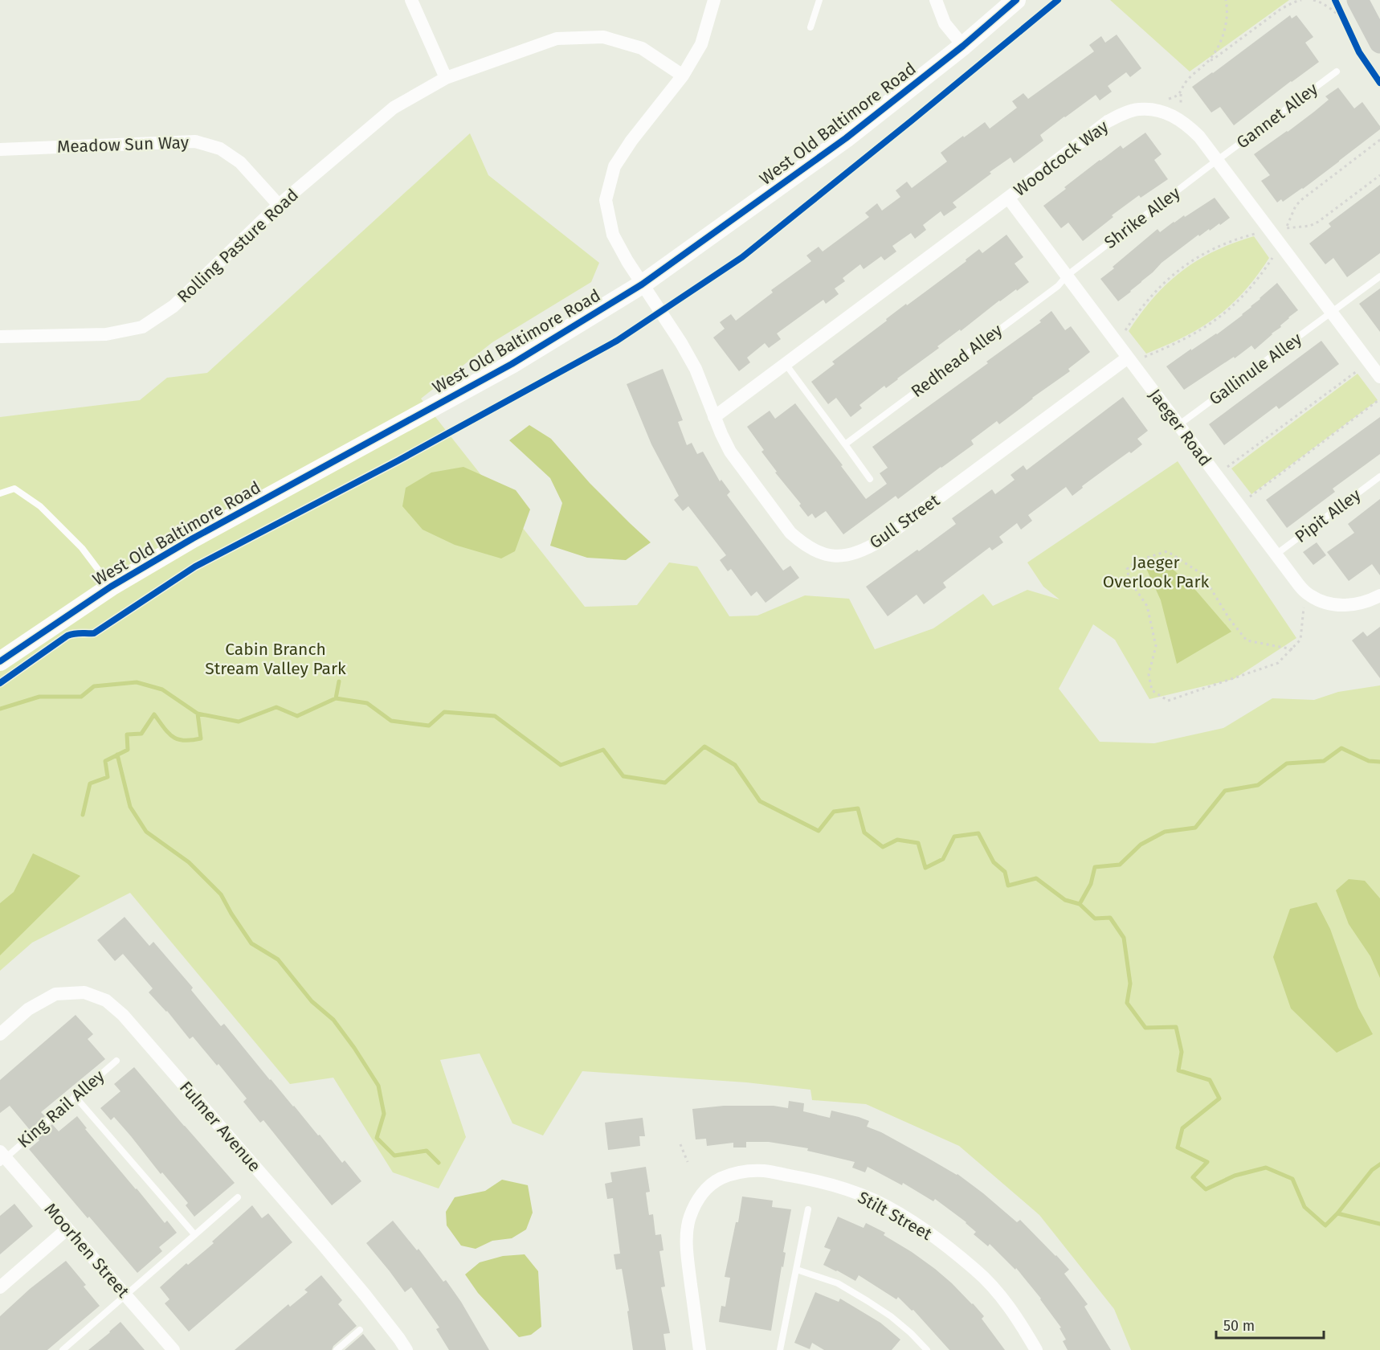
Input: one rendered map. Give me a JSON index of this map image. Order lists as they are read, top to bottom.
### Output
{
  "streets": {
    "street": [
      "West Old Baltimore Road",
      "Meadow Sun Way",
      "Woodcock Way",
      "Rolling Pasture Road",
      "Jaeger Road",
      "Gull Street",
      "Fulmer Avenue",
      "Stilt Street",
      "Moorhen Street"
    ],
    "lane": [
      "Gannet Alley",
      "Shrike Alley",
      "Redhead Alley",
      "Gallinule Alley",
      "Pipit Alley",
      "King Rail Alley"
    ]
  },
  "crossings": [
    ["Gannet Alley", "Woodcock Way"],
    ["Gannet Alley", "Shrike Alley"],
    ["West Old Baltimore Road", "Gull Street"],
    ["Meadow Sun Way", "Rolling Pasture Road"],
    ["Woodcock Way", "Shrike Alley"],
    ["Woodcock Way", "Gallinule Alley"],
    ["Woodcock Way", "Jaeger Road"],
    ["Woodcock Way", "Gull Street"],
    ["Shrike Alley", "Redhead Alley"],
    ["Shrike Alley", "Jaeger Road"],
    ["Rolling Pasture Road", "Gull Street"],
    ["Redhead Alley", "Jaeger Road"],
    ["Gallinule Alley", "Jaeger Road"],
    ["Jaeger Road", "Pipit Alley"],
    ["Jaeger Road", "Gull Street"],
    ["King Rail Alley", "Moorhen Street"]
  ],
  "parks": ["Jaeger Overlook Park", "Cabin Branch Stream Valley Park"],
  "scale_bar": "50 m"
}
